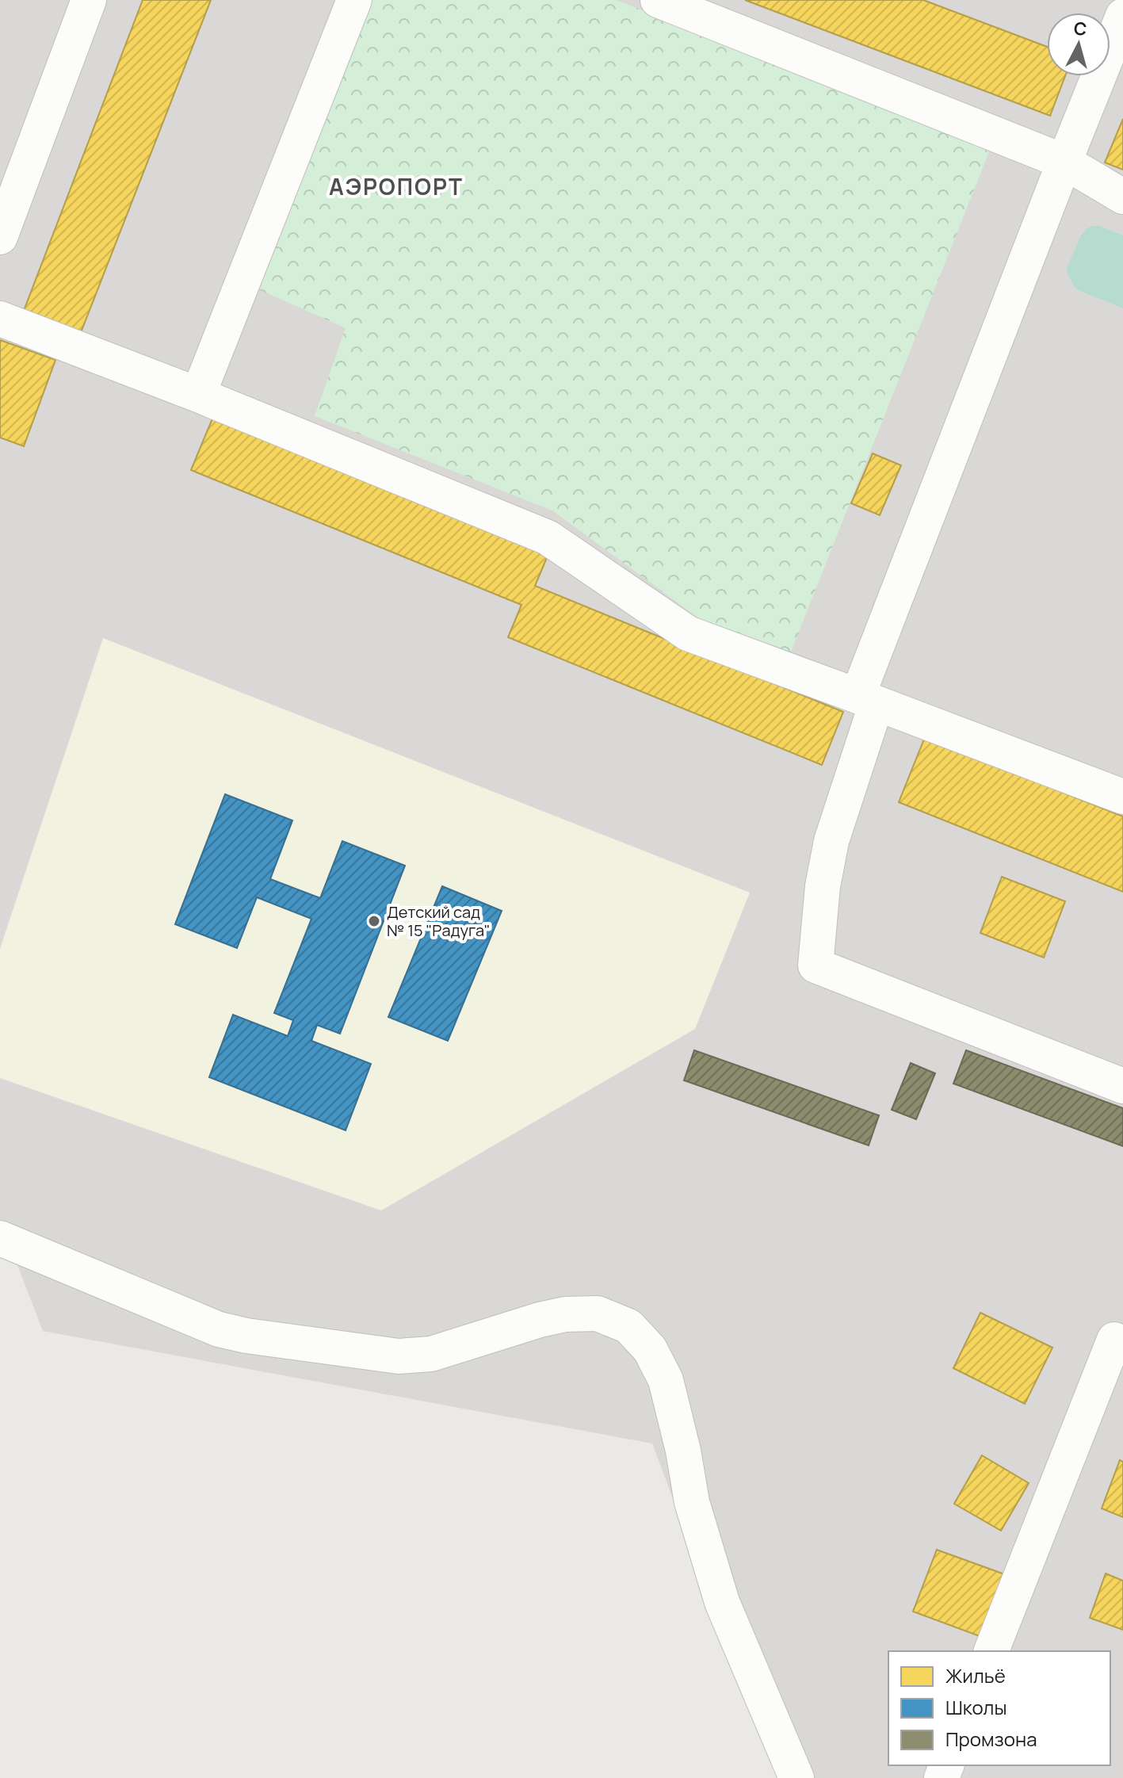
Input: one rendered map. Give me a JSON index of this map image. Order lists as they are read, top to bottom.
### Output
{
  "districts": ["АЭРОПОРТ"],
  "places": ["Детский сад № 15 \"Радуга\""],
  "legend": ["Жильё", "Школы", "Промзона"],
  "north": "top"
}
